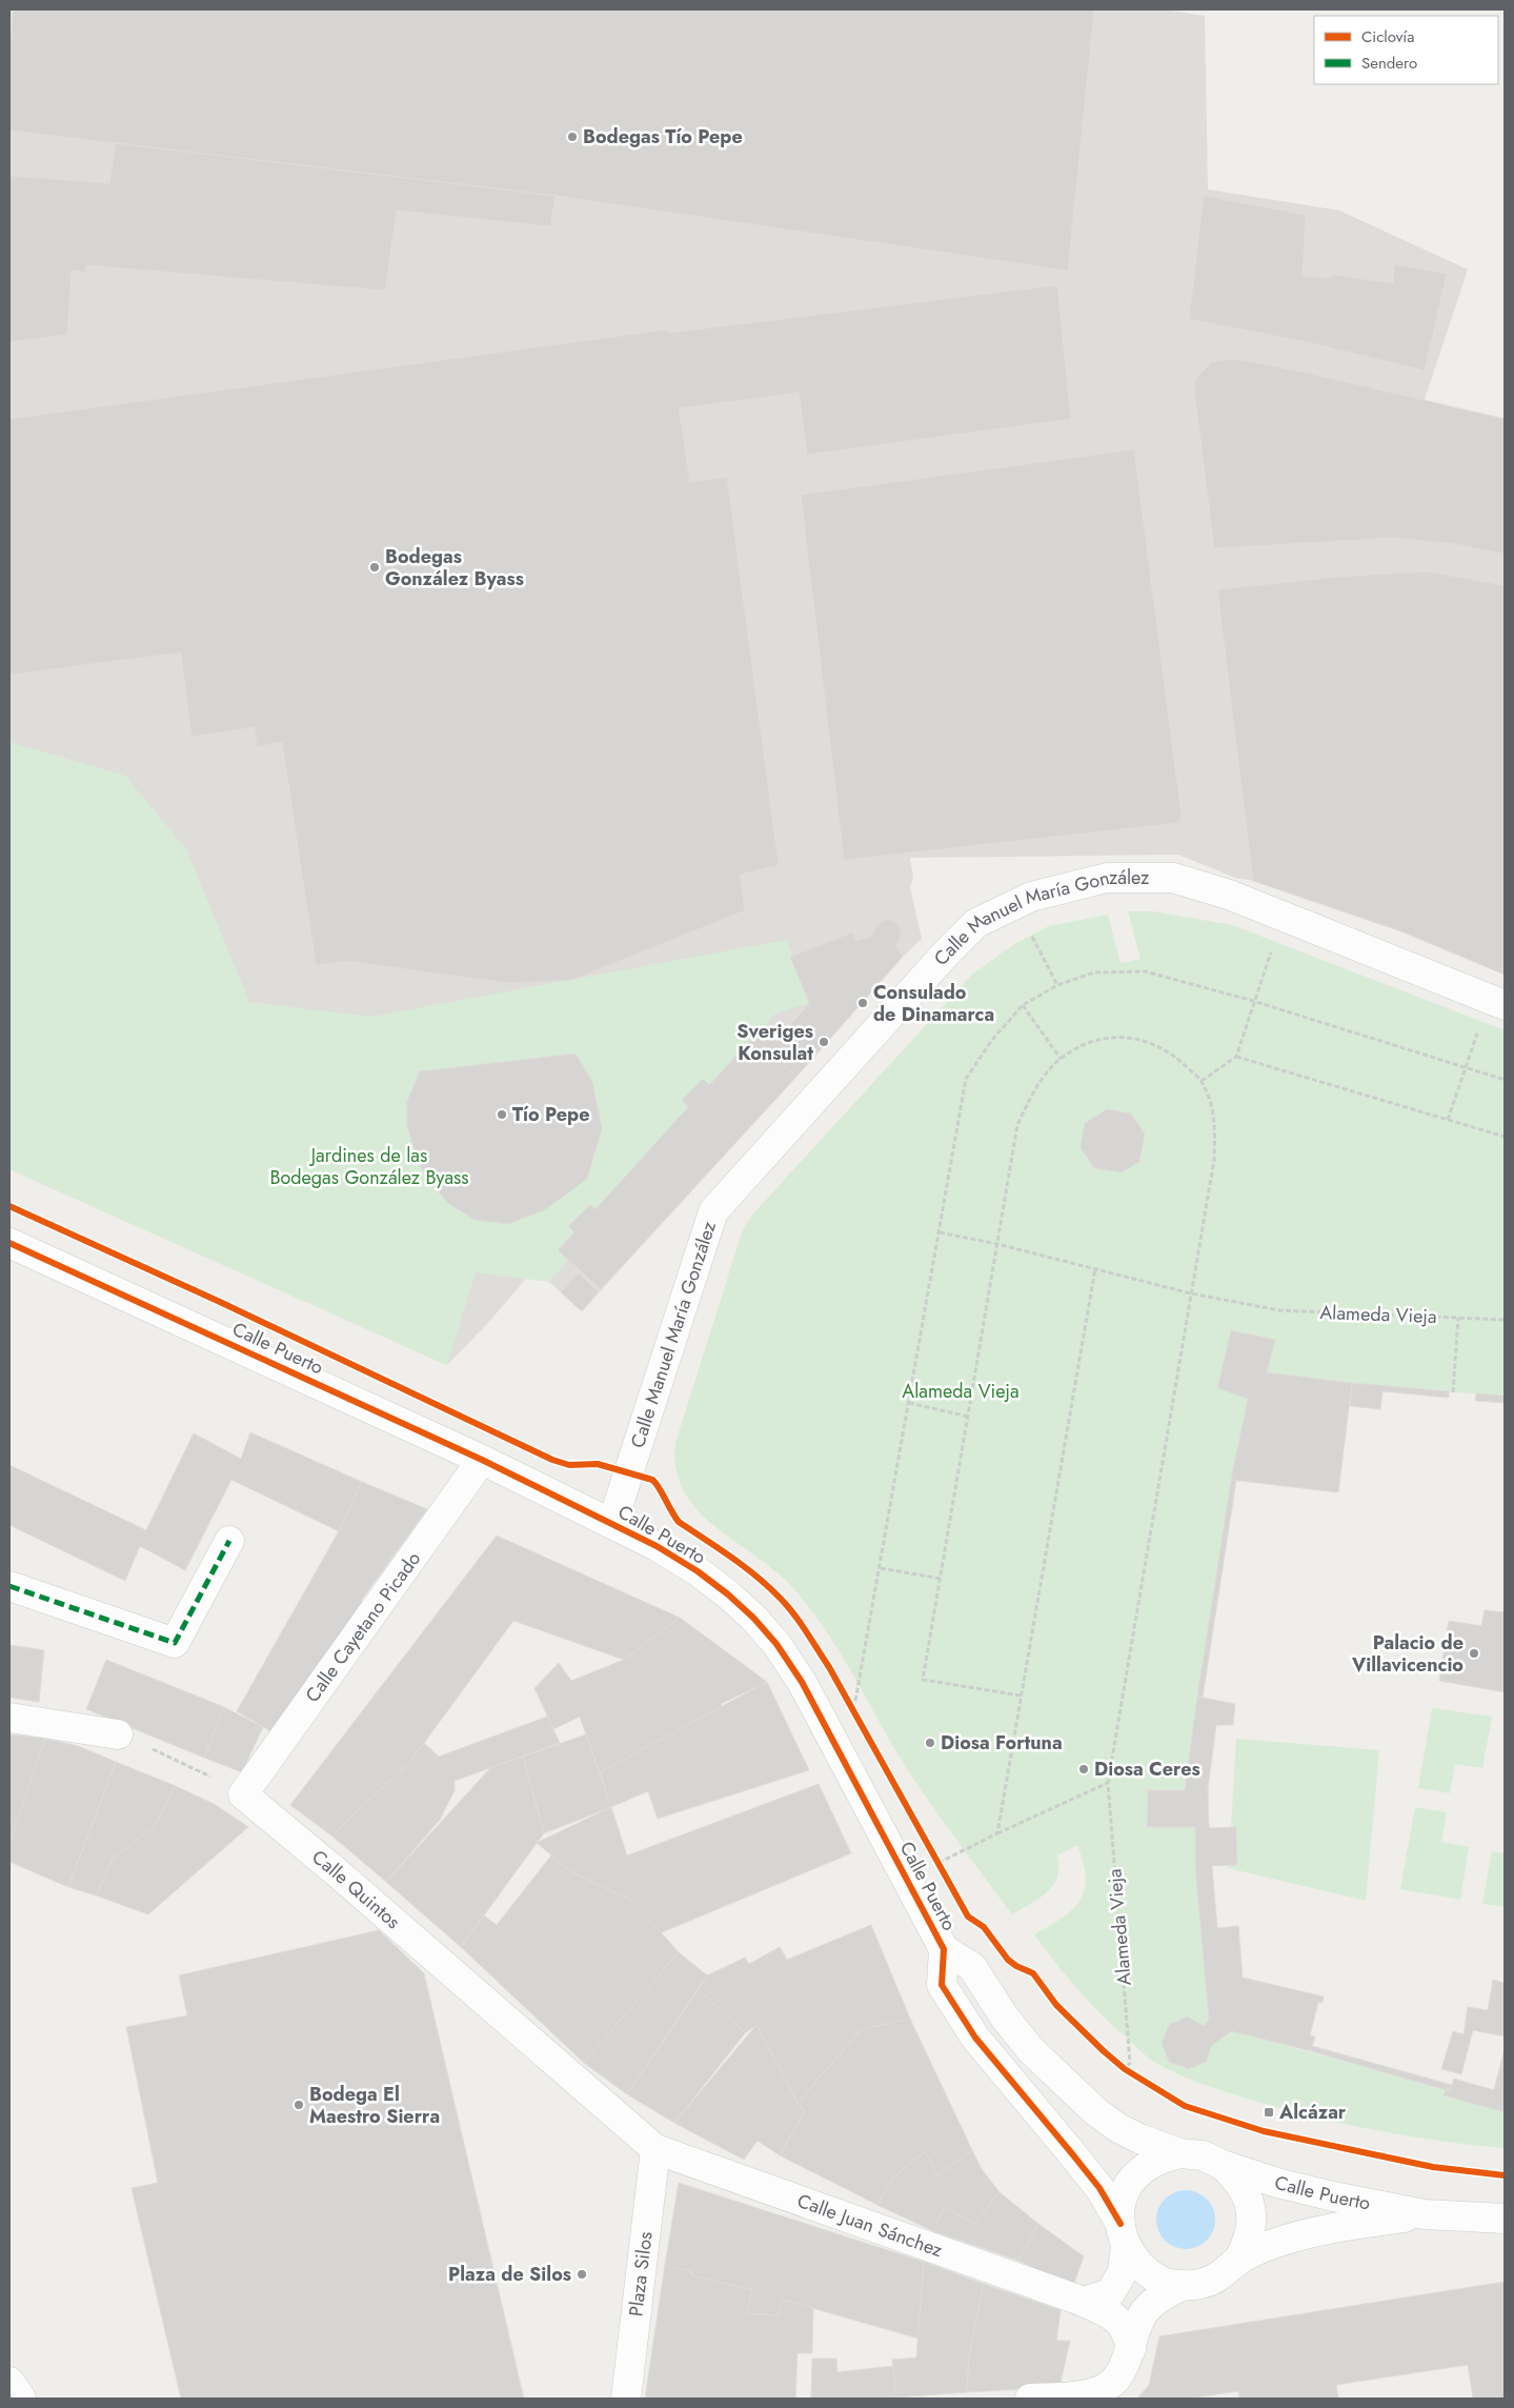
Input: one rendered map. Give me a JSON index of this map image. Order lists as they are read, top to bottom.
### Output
{
  "streets": {
    "street": [
      "Calle Manuel María González",
      "Calle Puerto",
      "Calle Cayetano Picado",
      "Calle Quintos",
      "Calle Juan Sánchez",
      "Plaza Silos"
    ],
    "path": ["Alameda Vieja"]
  },
  "crossings": [
    ["Calle Manuel María González", "Calle Puerto"],
    ["Calle Puerto", "Calle Cayetano Picado"],
    ["Calle Cayetano Picado", "Calle Quintos"],
    ["Calle Quintos", "Calle Juan Sánchez"],
    ["Calle Quintos", "Plaza Silos"],
    ["Calle Juan Sánchez", "Plaza Silos"]
  ],
  "parks": ["Jardines de las Bodegas González Byass", "Alameda Vieja"],
  "places": {
    "other": [
      "Bodegas Tío Pepe",
      "Bodegas González Byass",
      "Consulado de Dinamarca",
      "Sveriges Konsulat",
      "Tío Pepe",
      "Palacio de Villavicencio",
      "Diosa Fortuna",
      "Diosa Ceres",
      "Bodega El Maestro Sierra",
      "Plaza de Silos"
    ],
    "transit": ["Alcázar"]
  },
  "legend": ["Ciclovía", "Sendero"]
}
